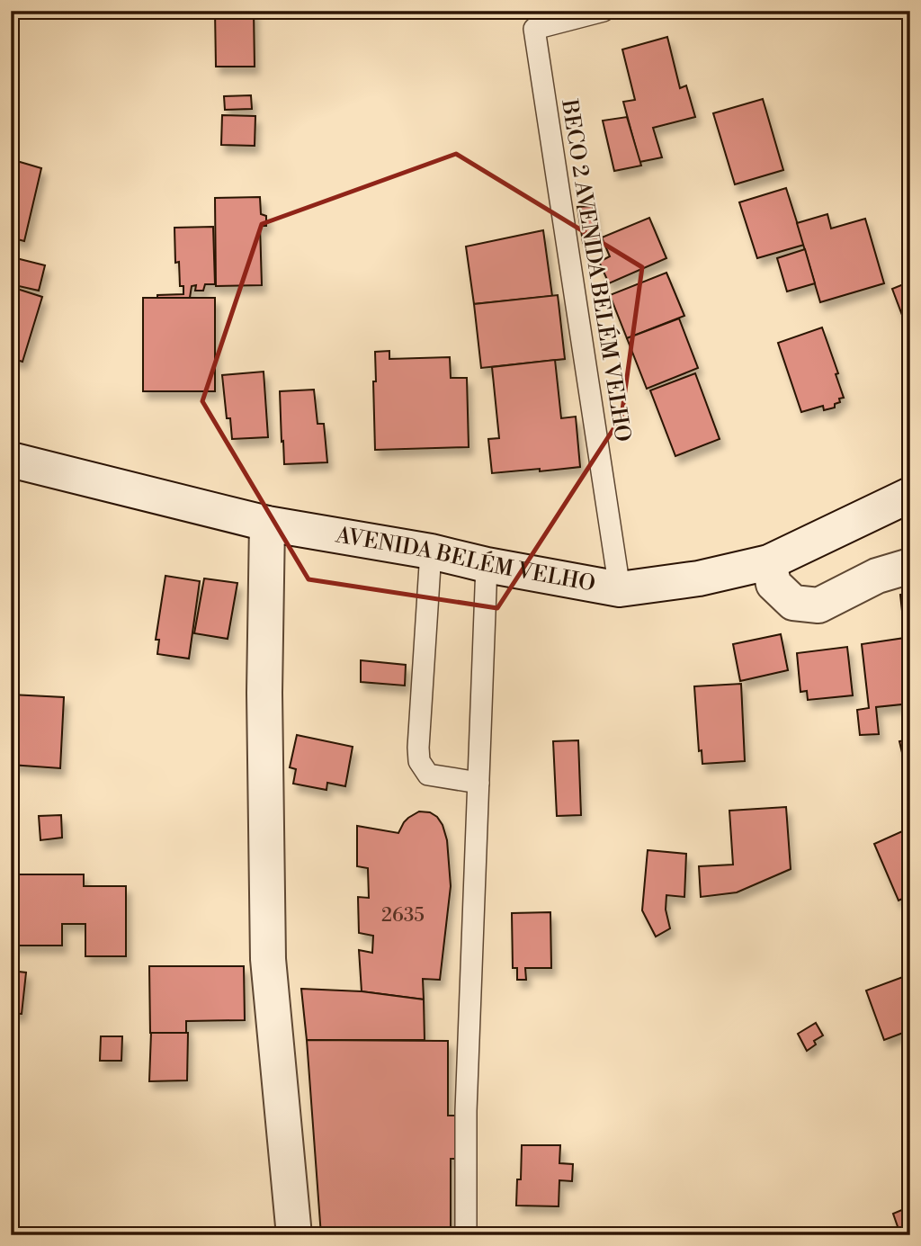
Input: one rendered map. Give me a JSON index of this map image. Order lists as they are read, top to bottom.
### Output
{
  "streets": {
    "main road": ["AVENIDA BELÉM VELHO"],
    "lane": ["BECO 2 AVENIDA BELÉM VELHO"]
  },
  "crossings": [
    ["BECO 2 AVENIDA BELÉM VELHO", "AVENIDA BELÉM VELHO"]
  ],
  "house_numbers": ["2635"]
}
